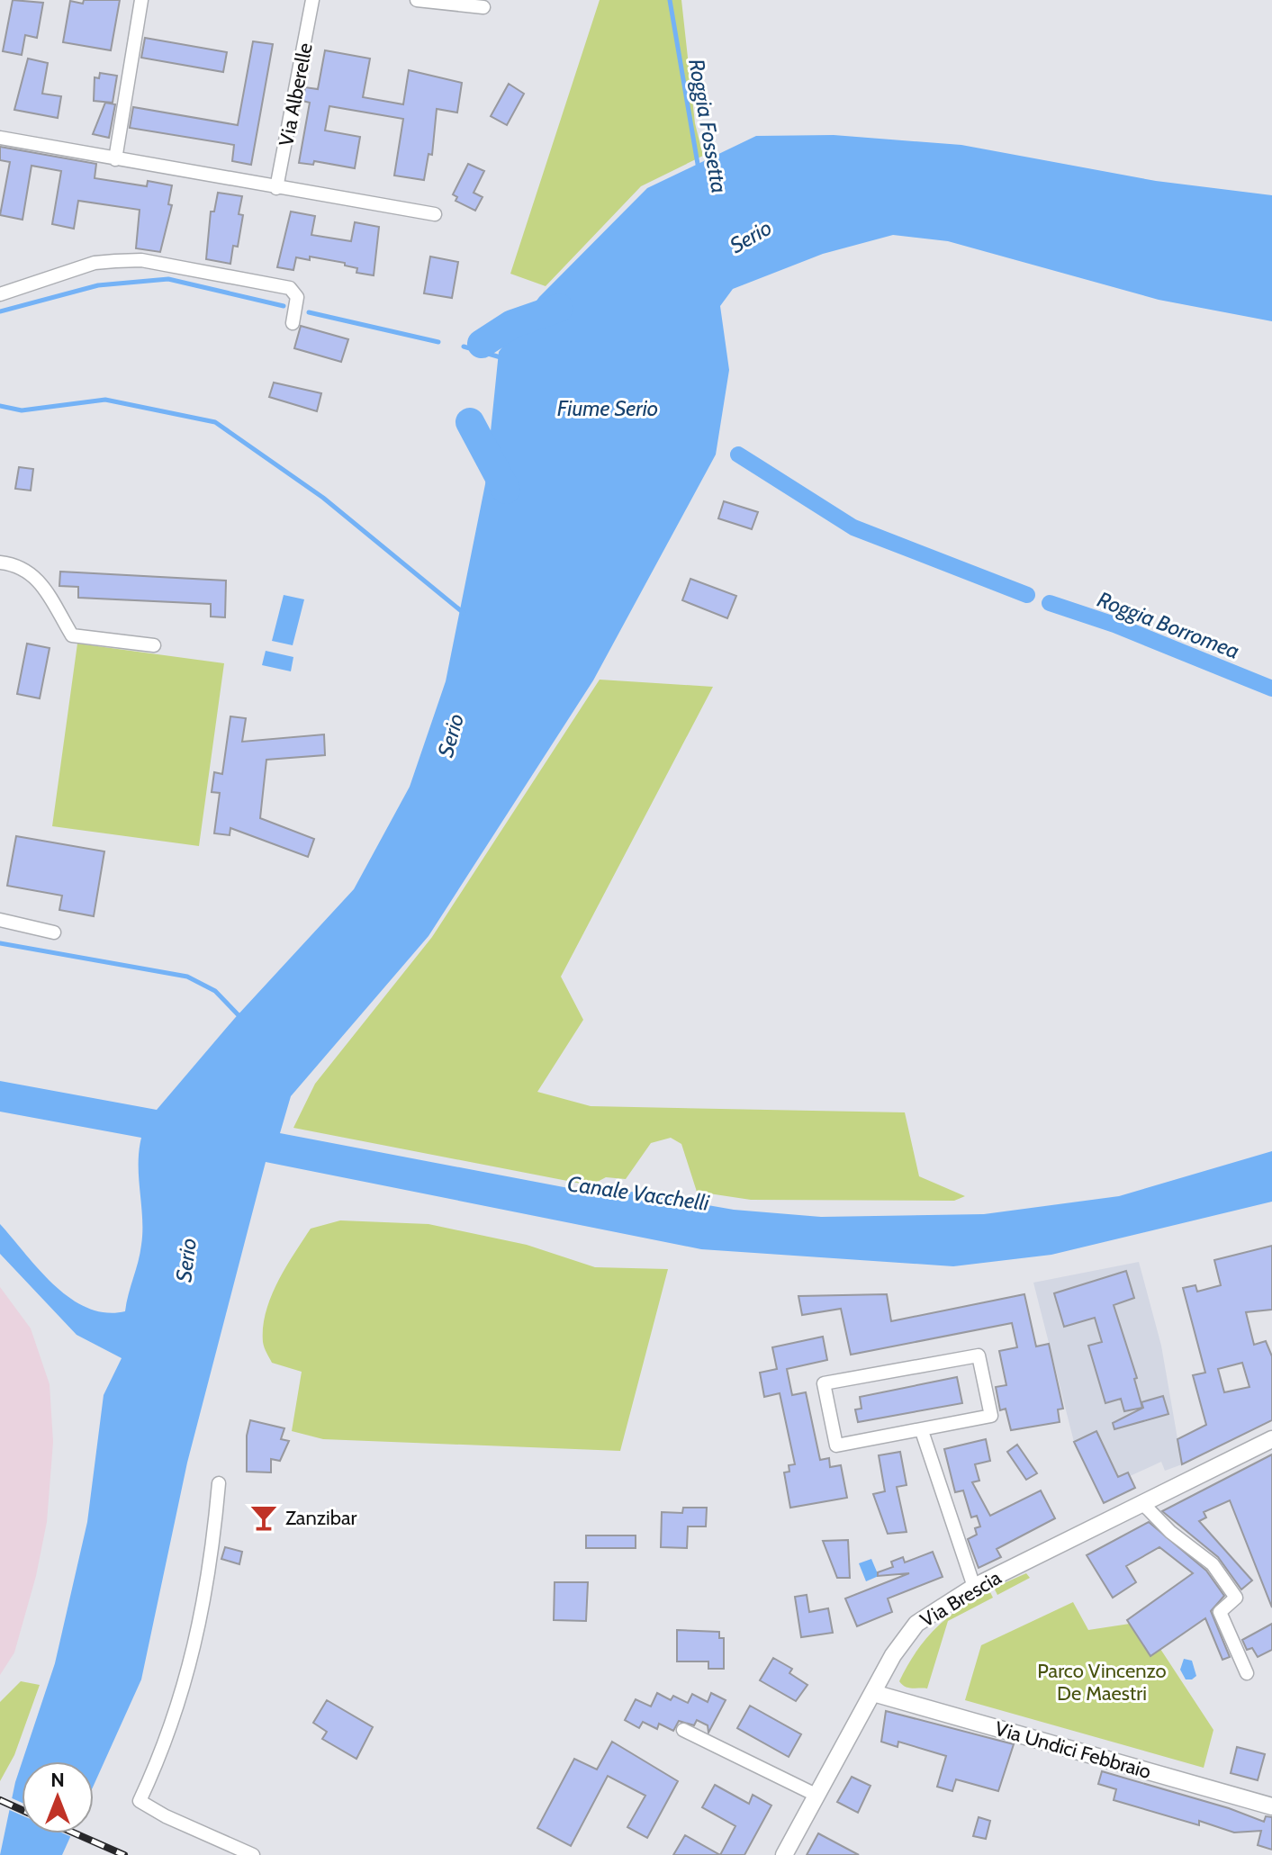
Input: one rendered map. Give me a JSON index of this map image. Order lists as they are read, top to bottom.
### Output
{
  "streets": {
    "street": ["Via Alberelle", "Via Brescia", "Via Undici Febbraio"]
  },
  "crossings": [
    ["Via Brescia", "Via Undici Febbraio"]
  ],
  "water": [
    "Roggia Fossetta",
    "Serio",
    "Fiume Serio",
    "Roggia Borromea",
    "Canale Vacchelli"
  ],
  "parks": ["Parco Vincenzo De Maestri"],
  "places": {
    "bar": ["Zanzibar"]
  },
  "north": "top"
}
